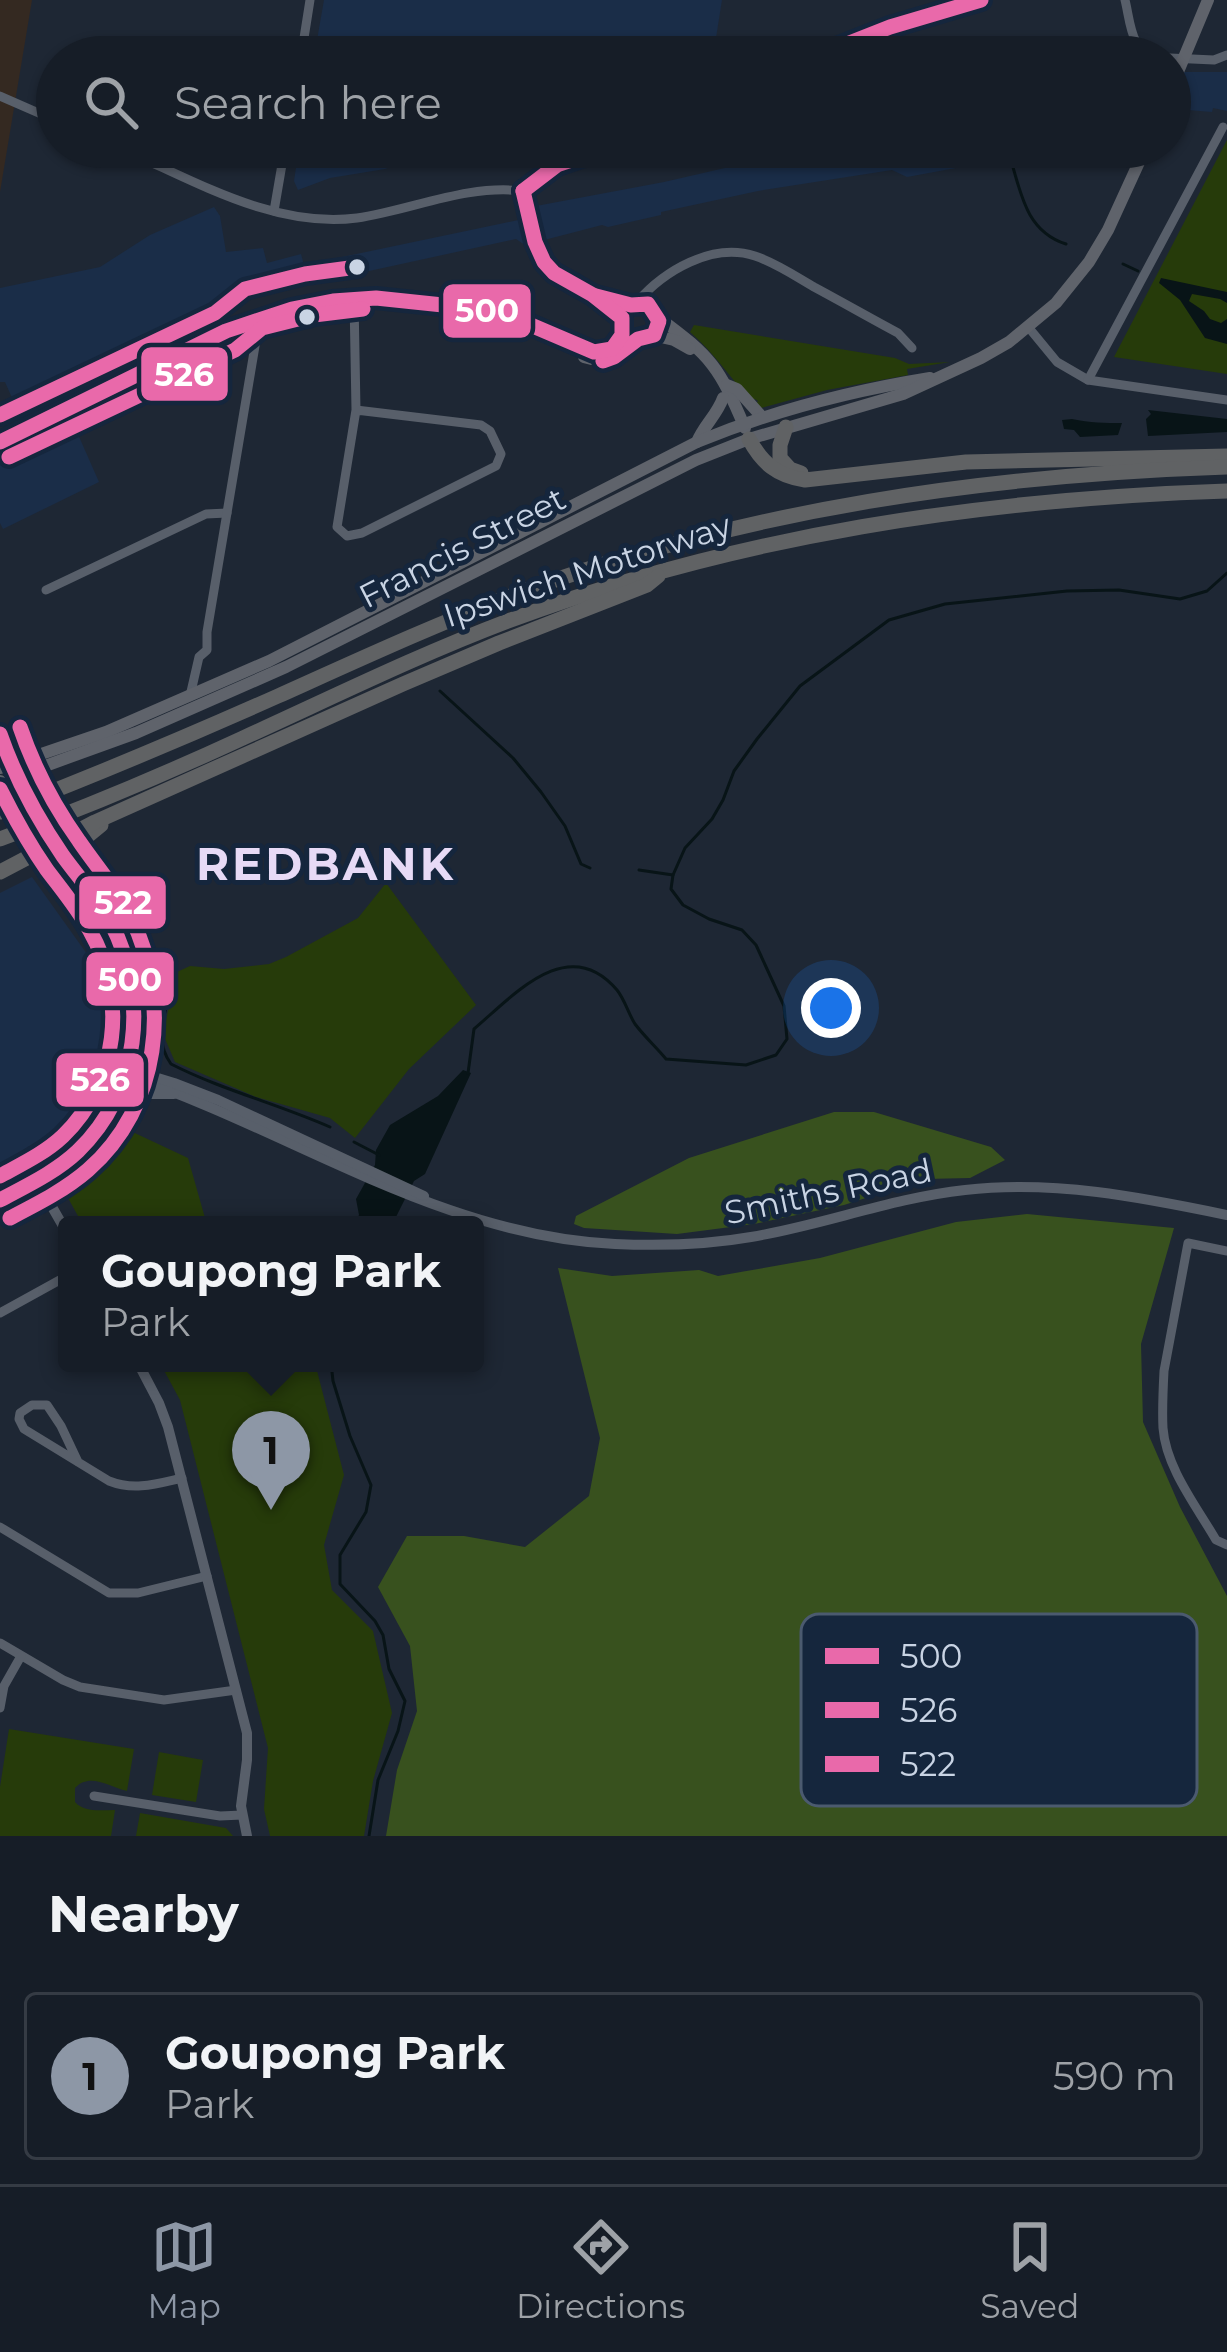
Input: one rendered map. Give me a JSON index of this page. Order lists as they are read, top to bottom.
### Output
{
  "streets": {
    "highway": ["Ipswich Motorway"],
    "main road": ["Francis Street"],
    "street": ["Smiths Road"]
  },
  "crossings": [
    ["Francis Street", "Ipswich Motorway"]
  ],
  "districts": ["REDBANK"],
  "lines": ["transit line 500", "transit line 522", "transit line 526"],
  "legend": ["500", "526", "522"],
  "page": {
    "search": "Search here",
    "popup": ["Goupong Park", "Park"],
    "pins": "1",
    "heading": "Nearby",
    "list": [
      {
        "mark": "1",
        "name": "Goupong Park",
        "note": "Park",
        "value": "590 m"
      }
    ],
    "nav": ["Map", "Directions", "Saved"]
  }
}
